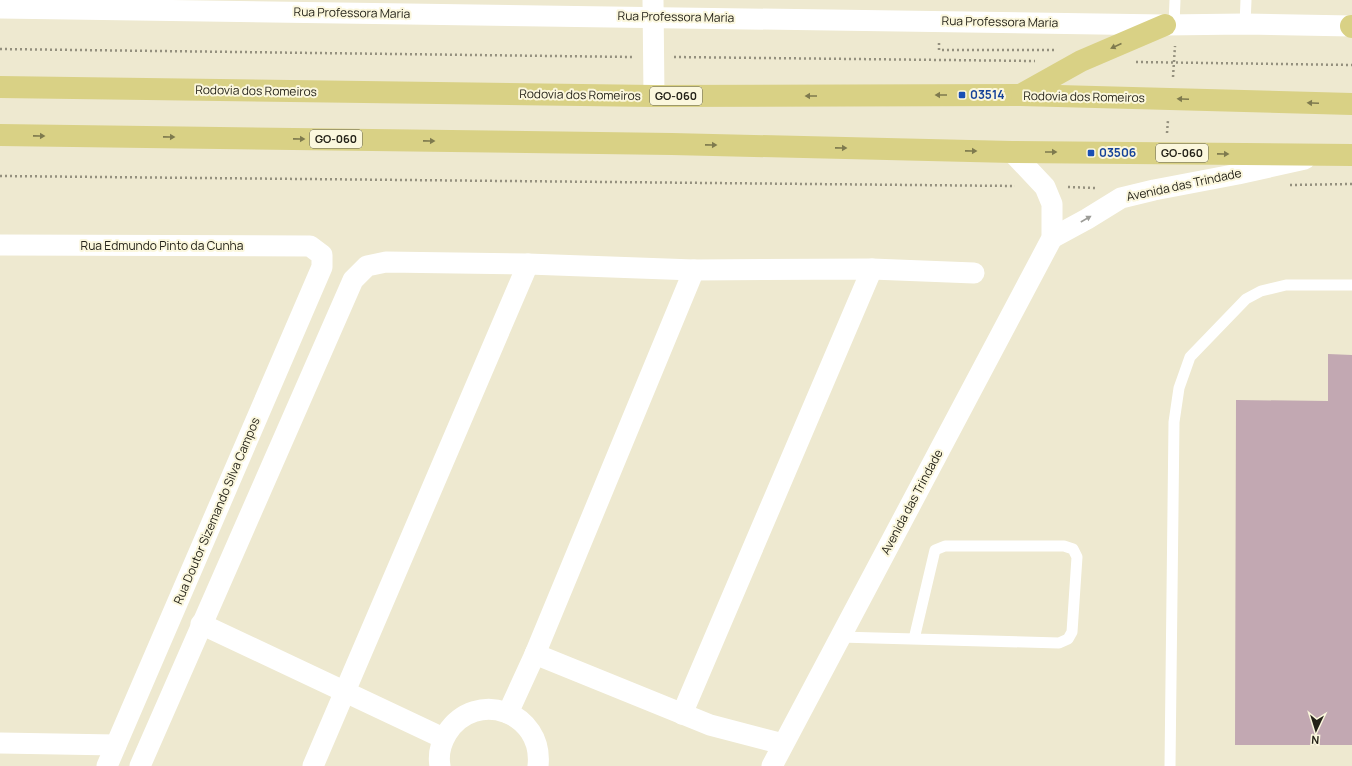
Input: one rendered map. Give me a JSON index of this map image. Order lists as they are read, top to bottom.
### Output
{
  "streets": {
    "main road": ["Rodovia dos Romeiros", "GO-060"],
    "street": [
      "Rua Professora Maria",
      "Avenida das Trindade",
      "Rua Edmundo Pinto da Cunha",
      "Rua Doutor Sizemando Silva Campos"
    ]
  },
  "crossings": [
    ["GO-060", "Avenida das Trindade"],
    ["Rua Edmundo Pinto da Cunha", "Rua Doutor Sizemando Silva Campos"]
  ],
  "places": {
    "transit": ["03514", "03506"]
  },
  "north": "bottom"
}
